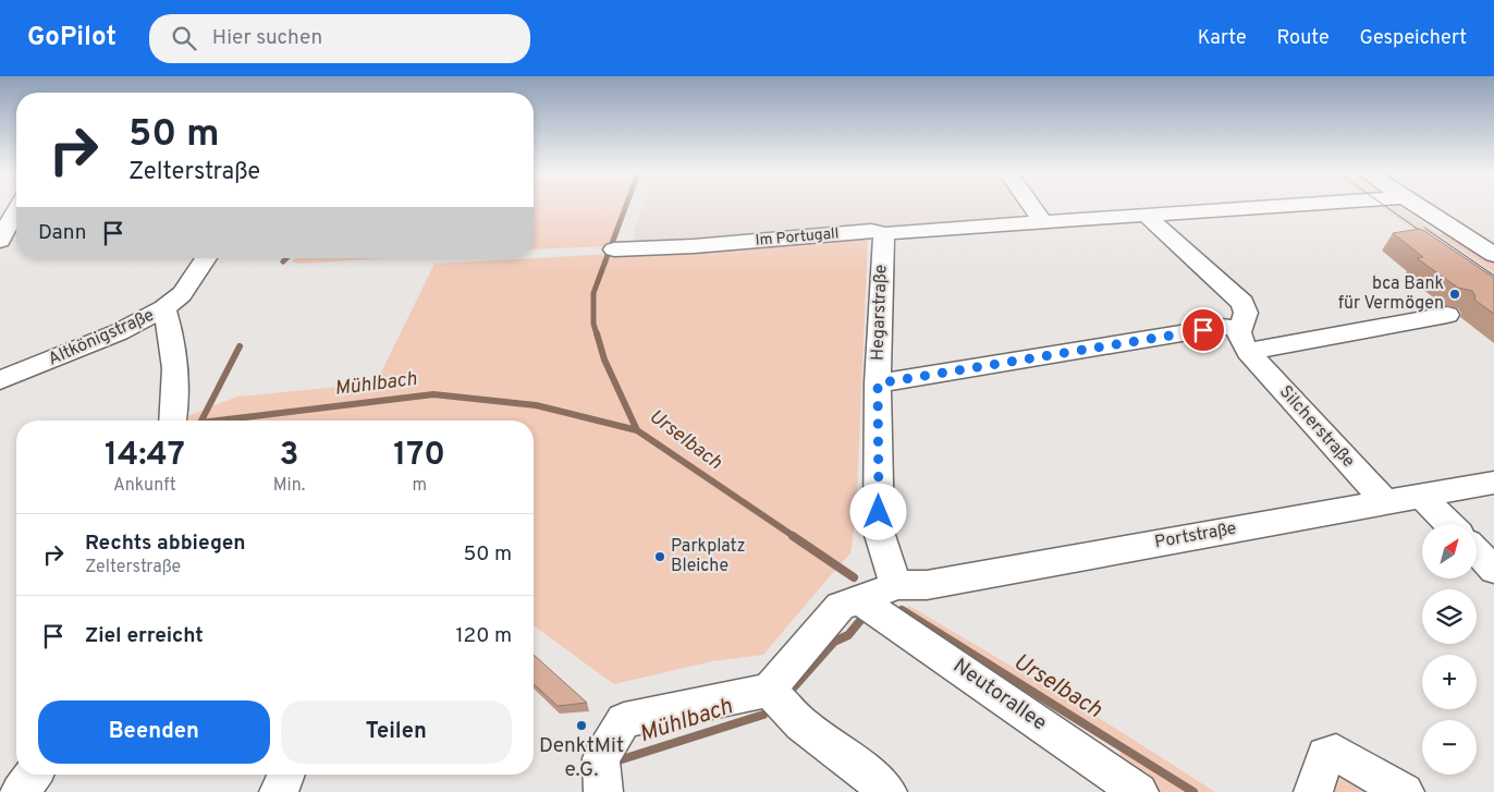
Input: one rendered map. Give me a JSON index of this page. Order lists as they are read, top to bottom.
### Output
{
  "streets": {
    "street": [
      "Im Portugall",
      "Hegarstraße",
      "Altkönigstraße",
      "Silcherstraße",
      "Portstraße",
      "Neutorallee"
    ]
  },
  "crossings": [
    ["Im Portugall", "Hegarstraße"],
    ["Im Portugall", "Silcherstraße"],
    ["Hegarstraße", "Portstraße"],
    ["Silcherstraße", "Portstraße"]
  ],
  "water": ["Mühlbach", "Urselbach"],
  "places": ["bca Bank für Vermögen", "Parkplatz Bleiche", "DenktMit e.G."],
  "north": "top right",
  "page": {
    "header": "GoPilot",
    "search": "Hier suchen",
    "nav": ["Karte", "Route", "Gespeichert"],
    "turn": ["50 m", "Zelterstraße"],
    "then": "Dann",
    "eta": [
      "14:47",
      "Ankunft",
      "3",
      "Min.",
      "170",
      "m"
    ],
    "list": [
      {
        "name": "Rechts abbiegen",
        "note": "Zelterstraße",
        "value": "50 m"
      },
      {
        "name": "Ziel erreicht",
        "value": "120 m"
      }
    ],
    "map_buttons": ["+", "−"],
    "buttons": ["Beenden", "Teilen"]
  }
}
